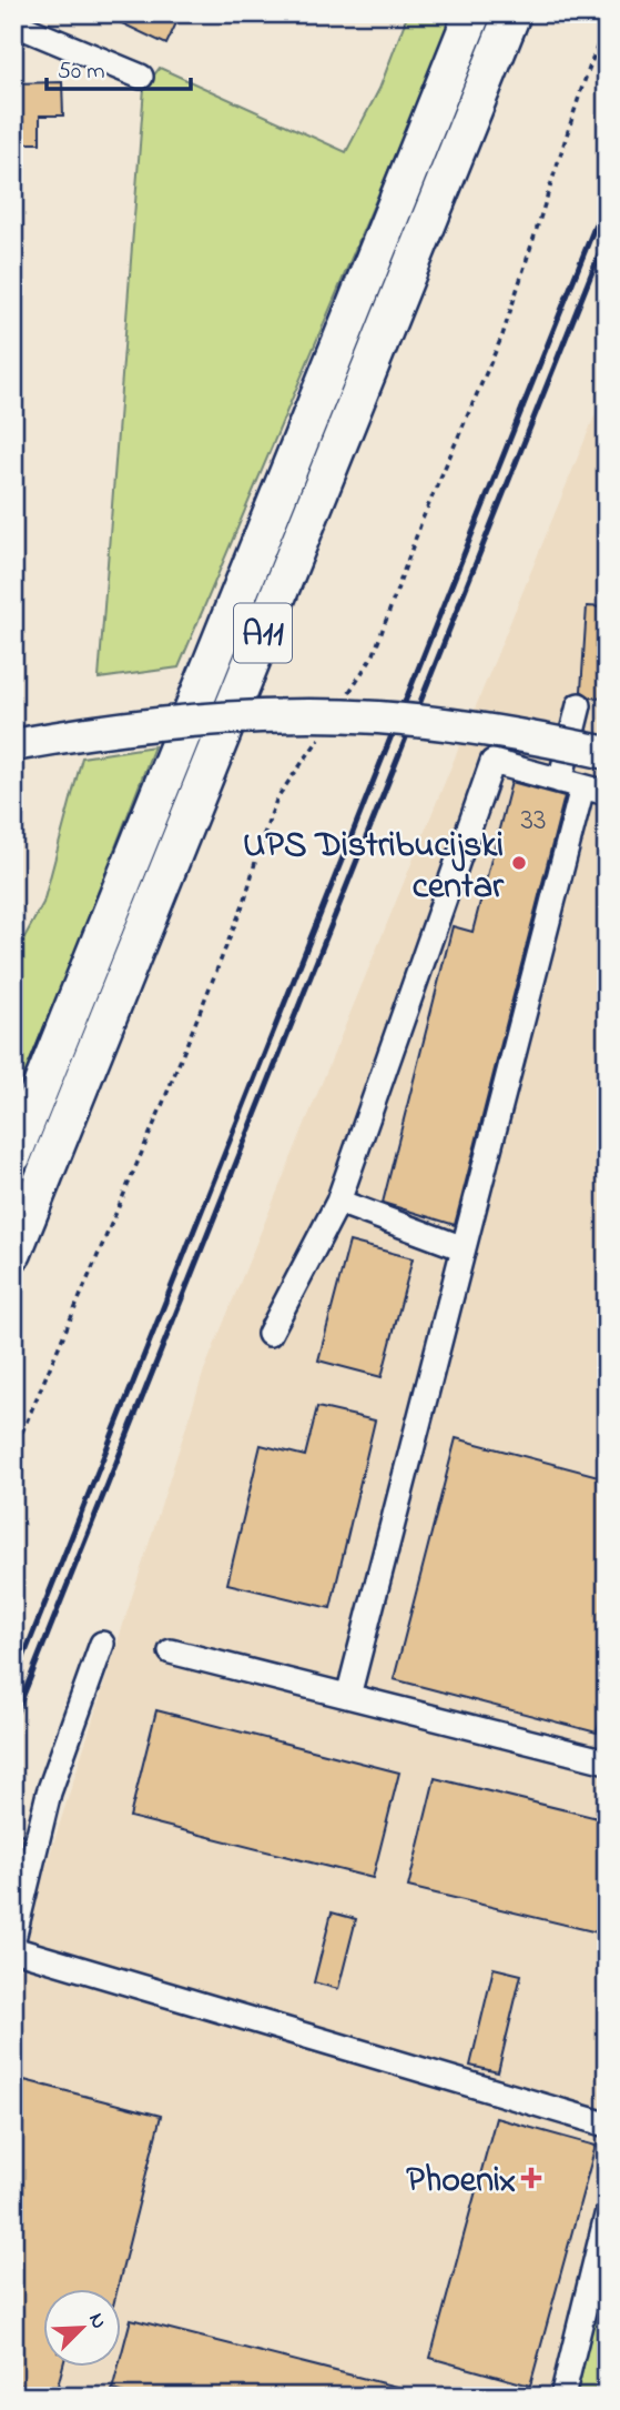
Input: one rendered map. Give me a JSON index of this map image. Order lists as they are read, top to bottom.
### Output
{
  "streets": {
    "highway": ["A11"]
  },
  "places": {
    "other": ["UPS Distribucijski centar"],
    "health": ["Phoenix"]
  },
  "house_numbers": ["33"],
  "scale_bar": "50 m",
  "north": "top right"
}
